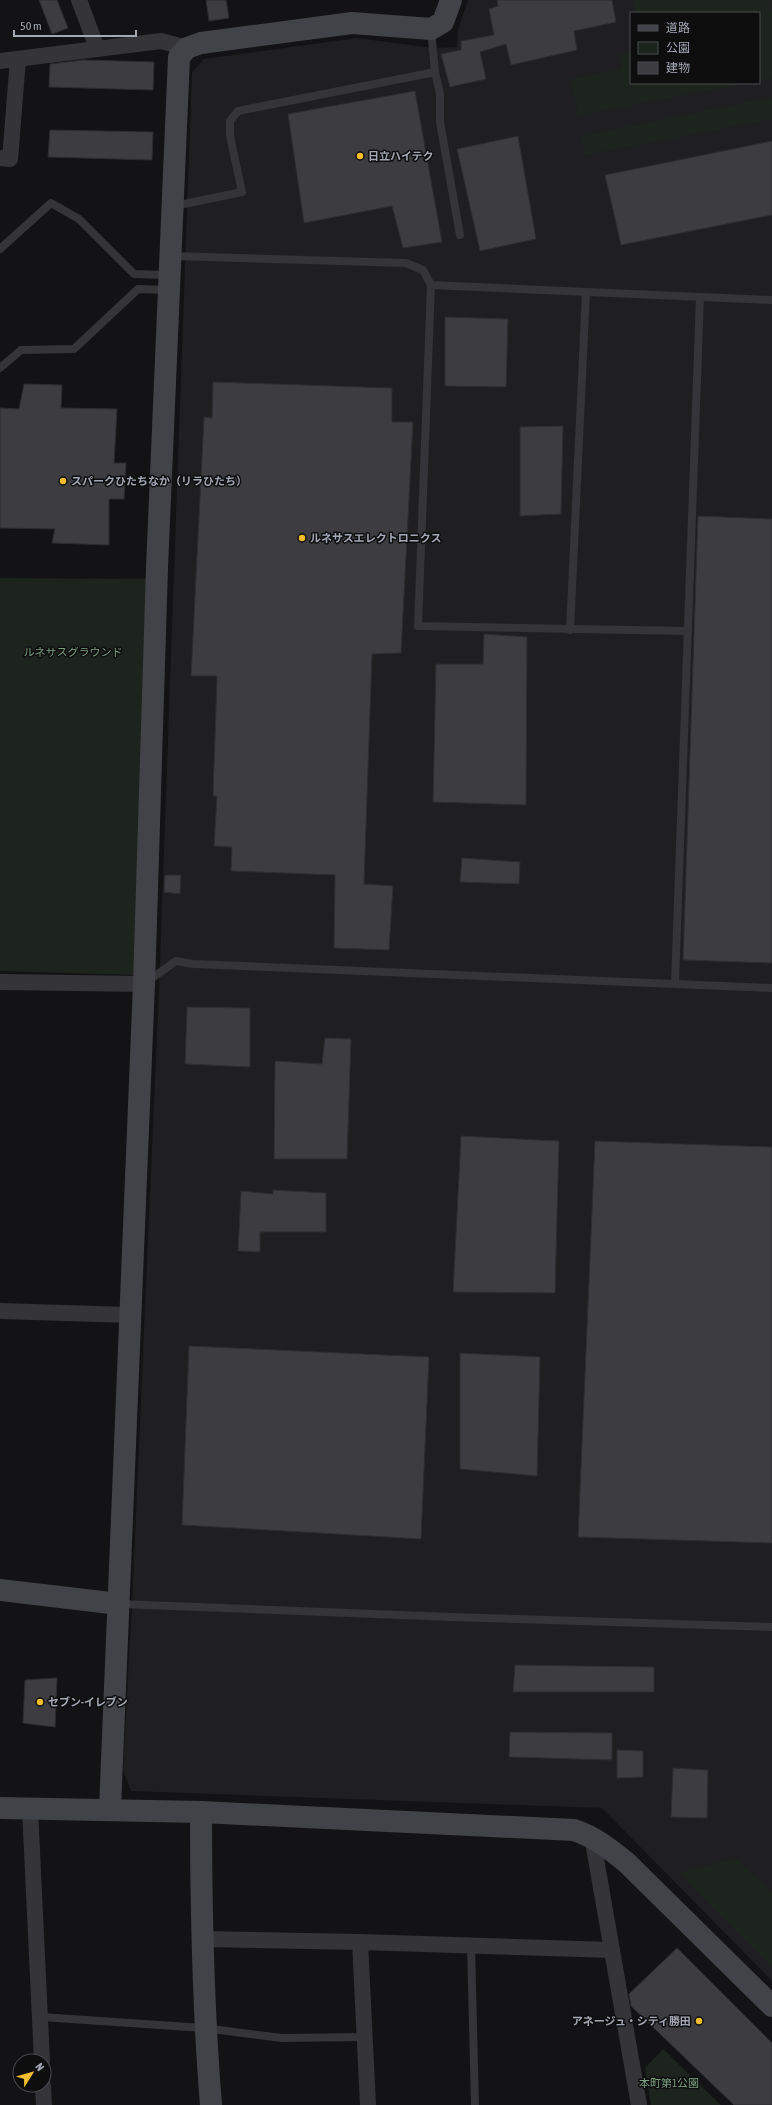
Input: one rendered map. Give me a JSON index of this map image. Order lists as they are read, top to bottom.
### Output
{
  "parks": ["ルネサスグラウンド", "本町第1公園"],
  "places": [
    "日立ハイテク",
    "スパークひたちなか（リラひたち）",
    "ルネサスエレクトロニクス",
    "セブン-イレブン",
    "アネージュ・シティ勝田"
  ],
  "legend": ["道路", "公園", "建物"],
  "scale_bar": "50 m",
  "north": "top right"
}
